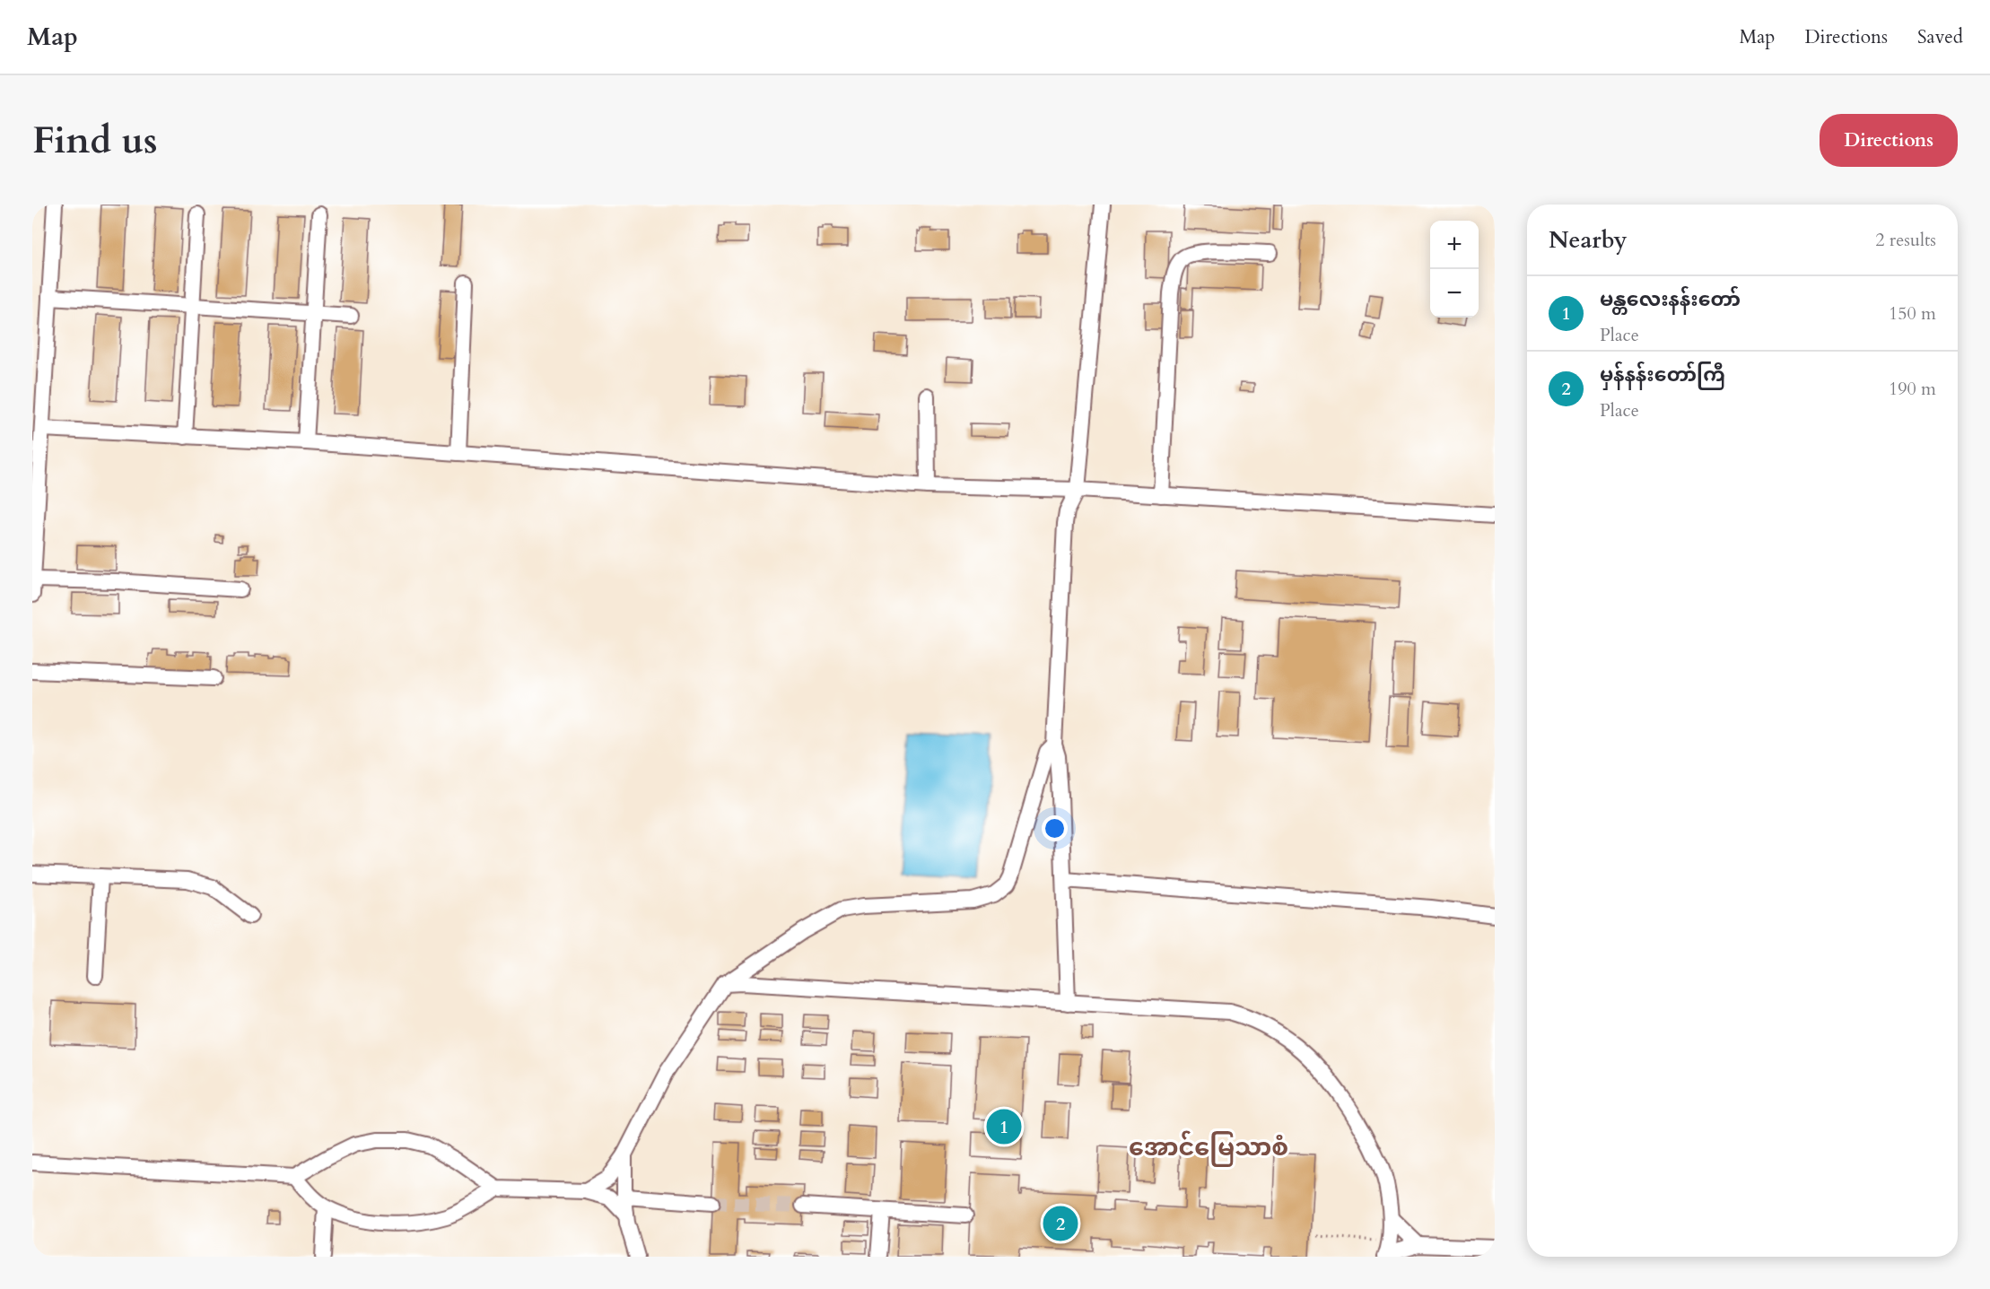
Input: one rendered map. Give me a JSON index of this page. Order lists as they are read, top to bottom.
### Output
{
  "districts": ["အောင်မြေသာစံ"],
  "page": {
    "header": "Map",
    "nav": ["Map", "Directions", "Saved"],
    "buttons": "Directions",
    "title": "Find us",
    "heading": ["Nearby", "2 results"],
    "map_buttons": ["+", "−"],
    "list": [
      {
        "mark": "1",
        "name": "မန္တလေးနန်းတော်",
        "note": "Place",
        "value": "150 m"
      },
      {
        "mark": "2",
        "name": "မှန်နန်းတော်ကြီ",
        "note": "Place",
        "value": "190 m"
      }
    ],
    "pins": ["1", "2"]
  }
}
